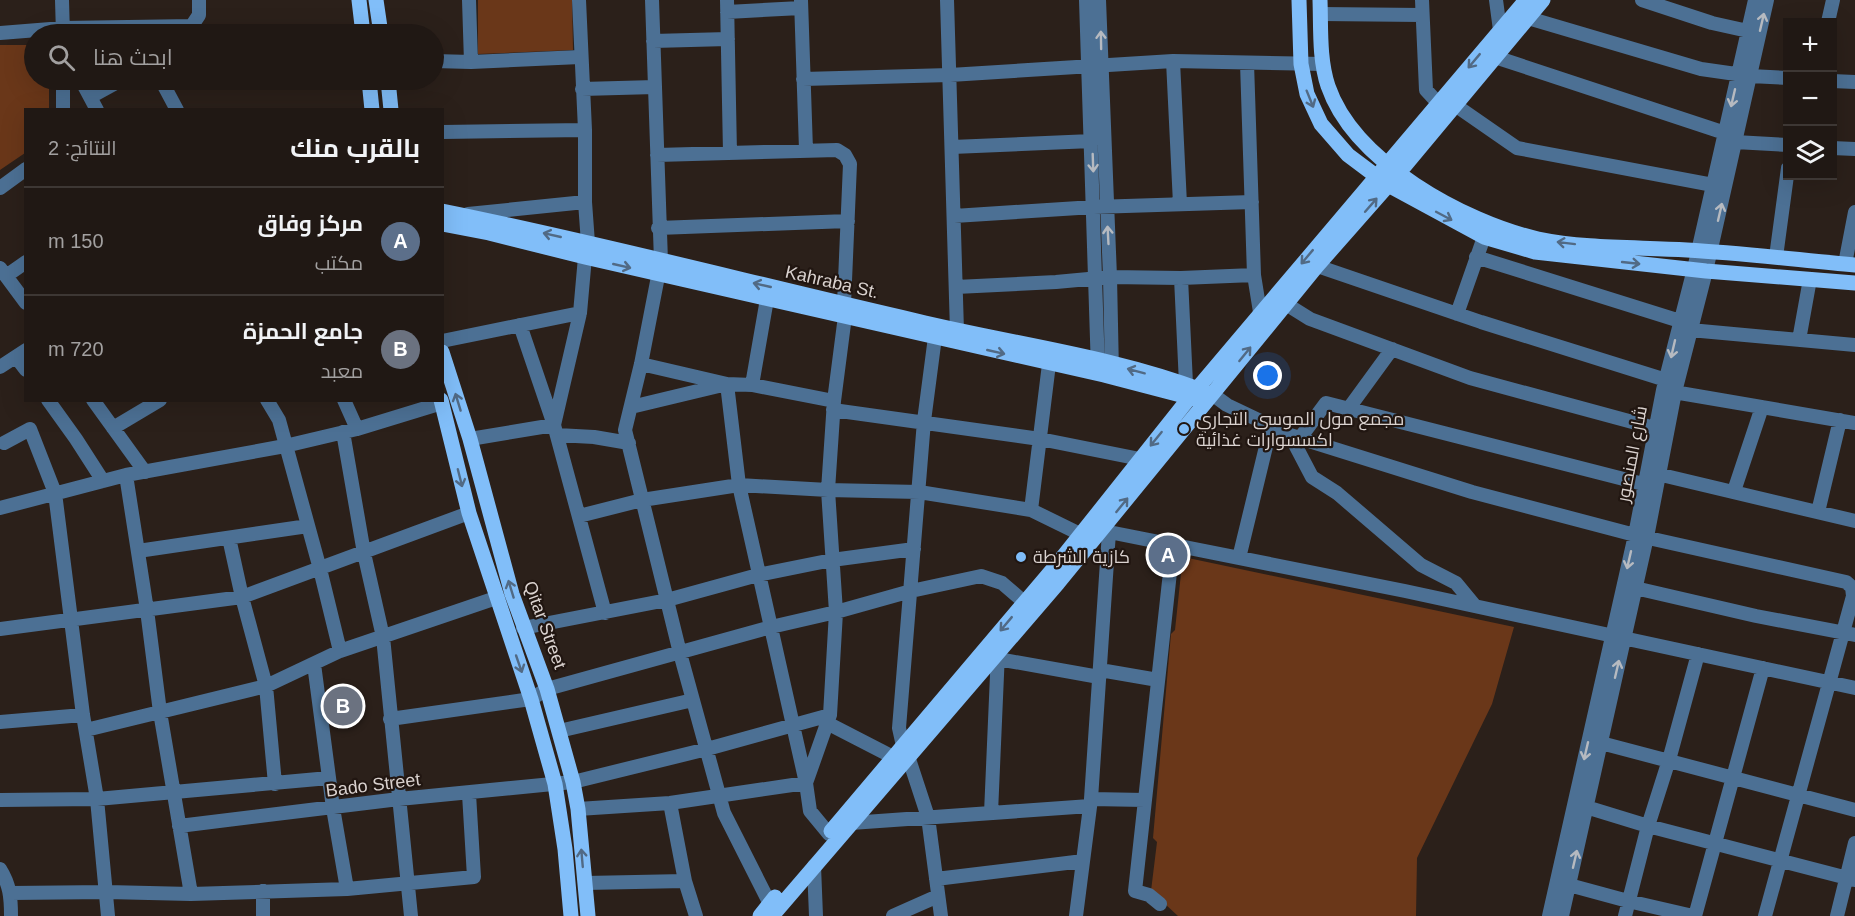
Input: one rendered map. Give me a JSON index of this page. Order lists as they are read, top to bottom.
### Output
{
  "streets": {
    "main road": ["Kahraba St.", "Qitar Street"],
    "street": ["شارع المنصور", "Bado Street"]
  },
  "crossings": [
    ["Qitar Street", "Bado Street"]
  ],
  "places": ["مجمع مول الموسى التجاري اكسسوارات غذائية", "كازية الشرطة"],
  "page": {
    "map_buttons": ["+", "−"],
    "search": "ابحث هنا",
    "heading": ["بالقرب منك", "النتائج: 2"],
    "list": [
      {
        "mark": "A",
        "name": "مركز وفاق",
        "note": "مكتب",
        "value": "150 m"
      },
      {
        "mark": "B",
        "name": "جامع الحمزة",
        "note": "معبد",
        "value": "720 m"
      }
    ],
    "pins": ["A", "B"]
  }
}
